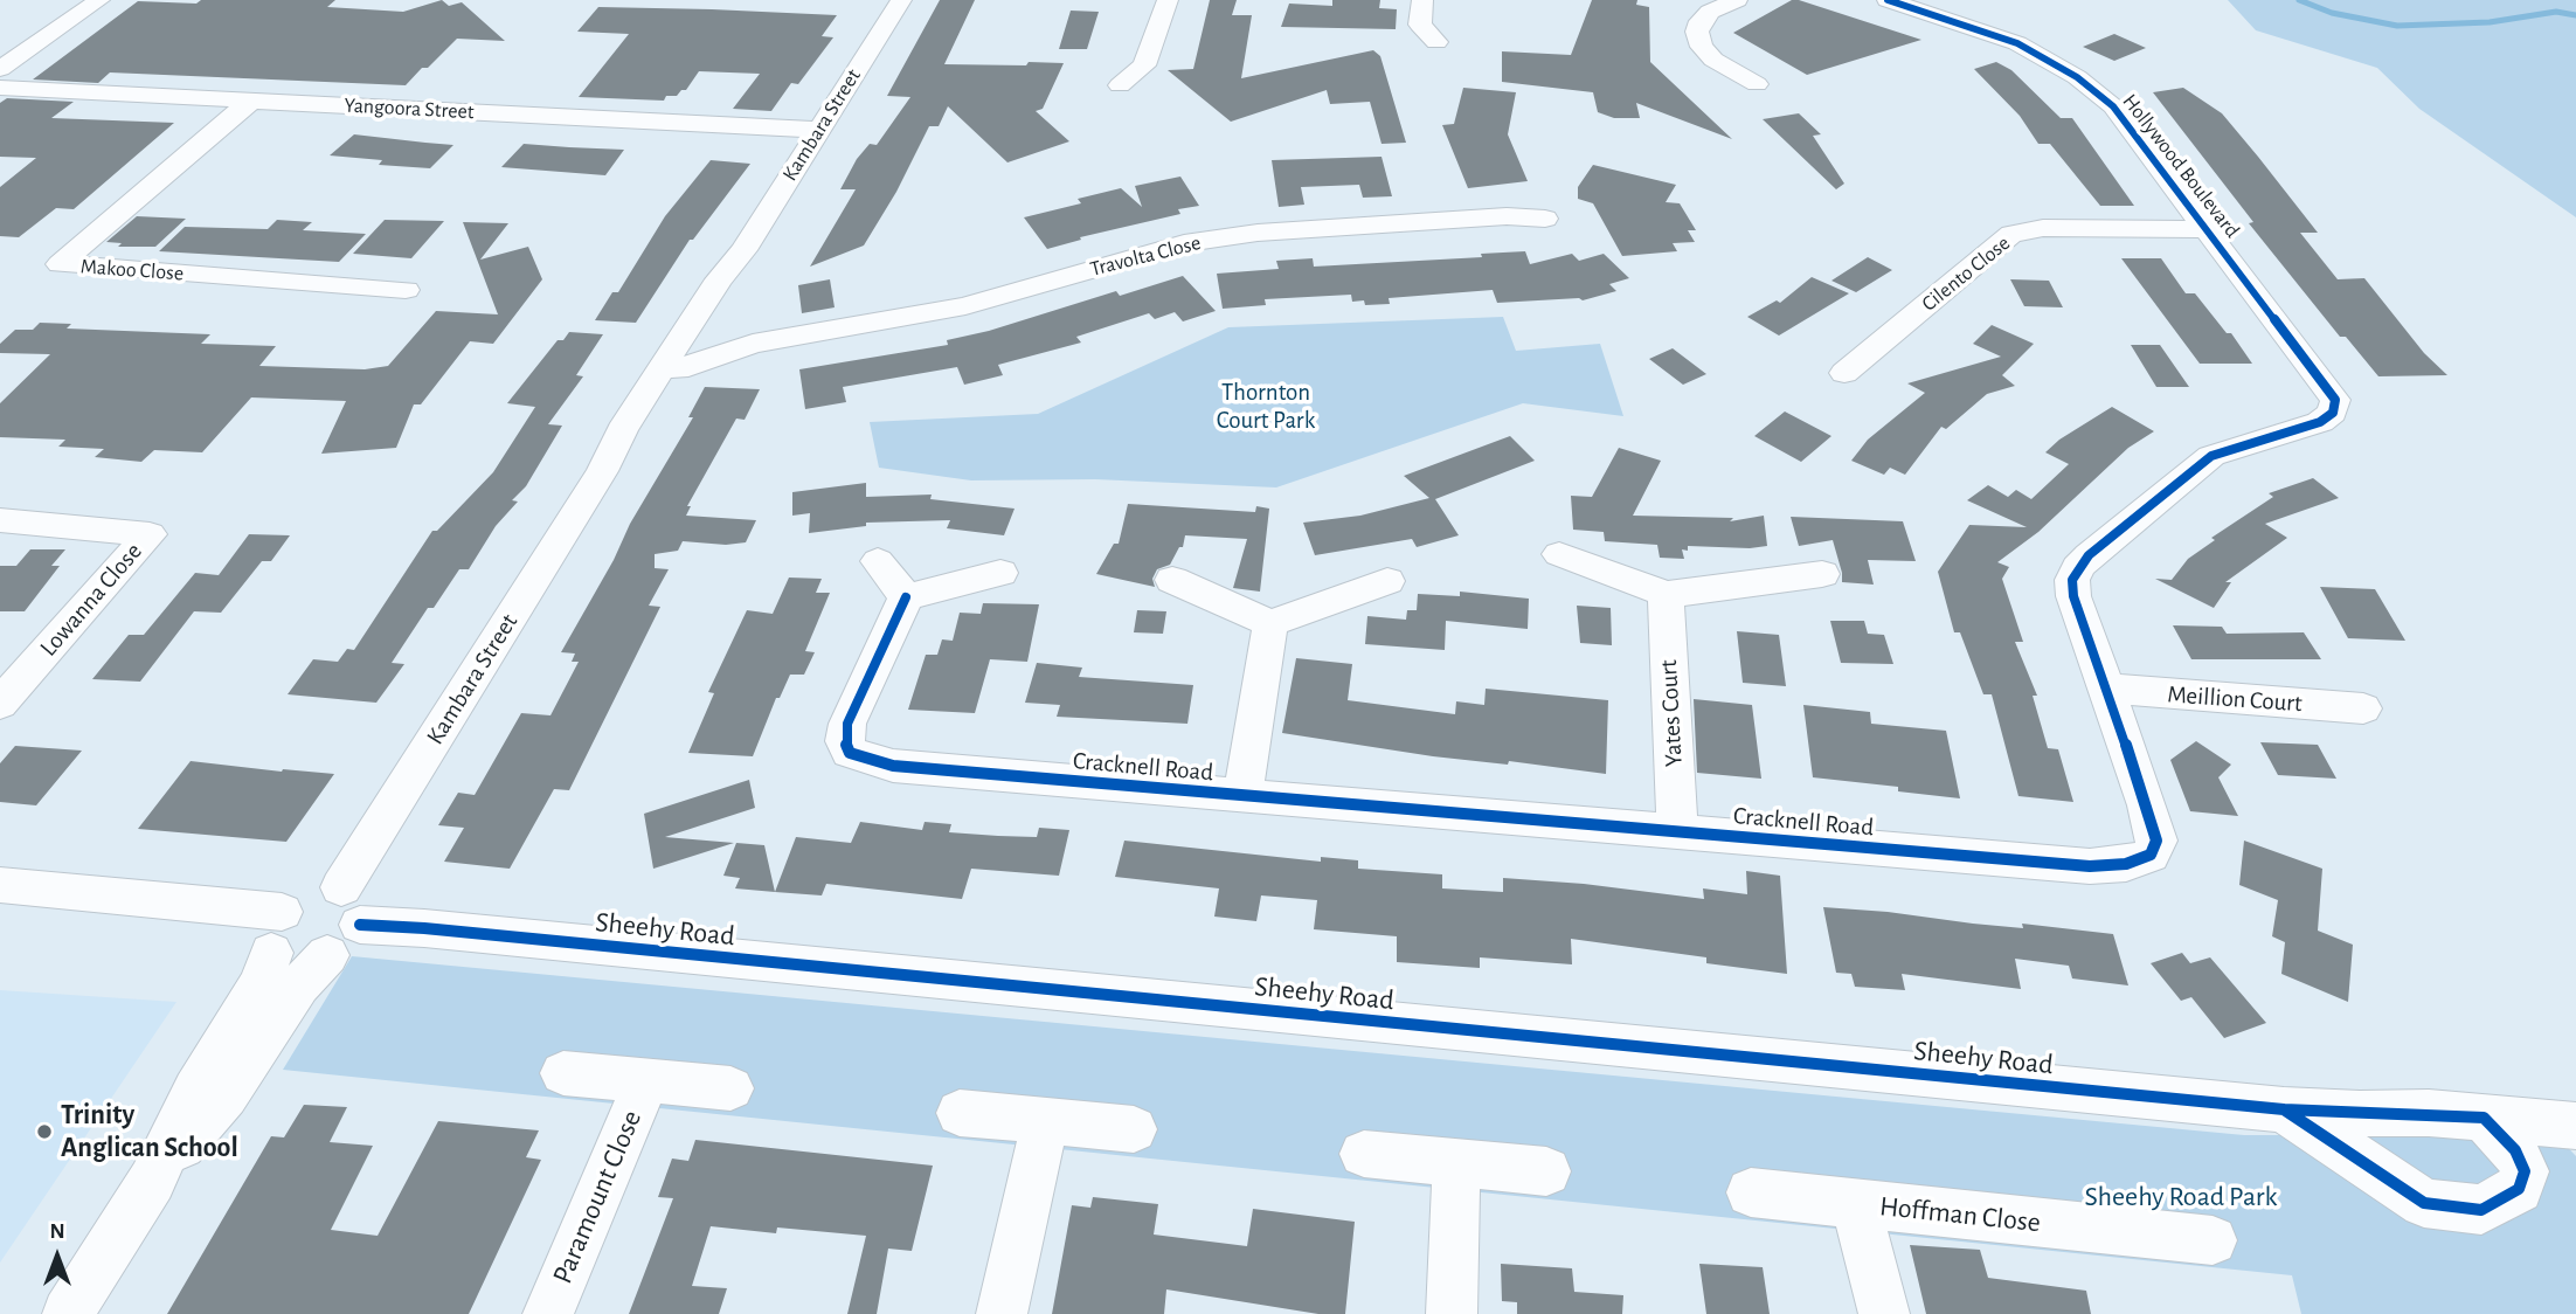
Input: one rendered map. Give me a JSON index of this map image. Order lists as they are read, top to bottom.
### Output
{
  "streets": {
    "street": [
      "Yangoora Street",
      "Kambara Street",
      "Hollywood Boulevard",
      "Travolta Close",
      "Makoo Close",
      "Cilento Close",
      "Lowanna Close",
      "Meillion Court",
      "Yates Court",
      "Cracknell Road",
      "Sheehy Road",
      "Paramount Close",
      "Hoffman Close"
    ]
  },
  "crossings": [
    ["Yangoora Street", "Kambara Street"],
    ["Yangoora Street", "Makoo Close"],
    ["Kambara Street", "Travolta Close"],
    ["Kambara Street", "Sheehy Road"],
    ["Hollywood Boulevard", "Cilento Close"],
    ["Hollywood Boulevard", "Cracknell Road"],
    ["Meillion Court", "Cracknell Road"],
    ["Yates Court", "Cracknell Road"]
  ],
  "parks": ["Thornton Court Park", "Sheehy Road Park"],
  "places": ["Trinity Anglican School"],
  "north": "top"
}
